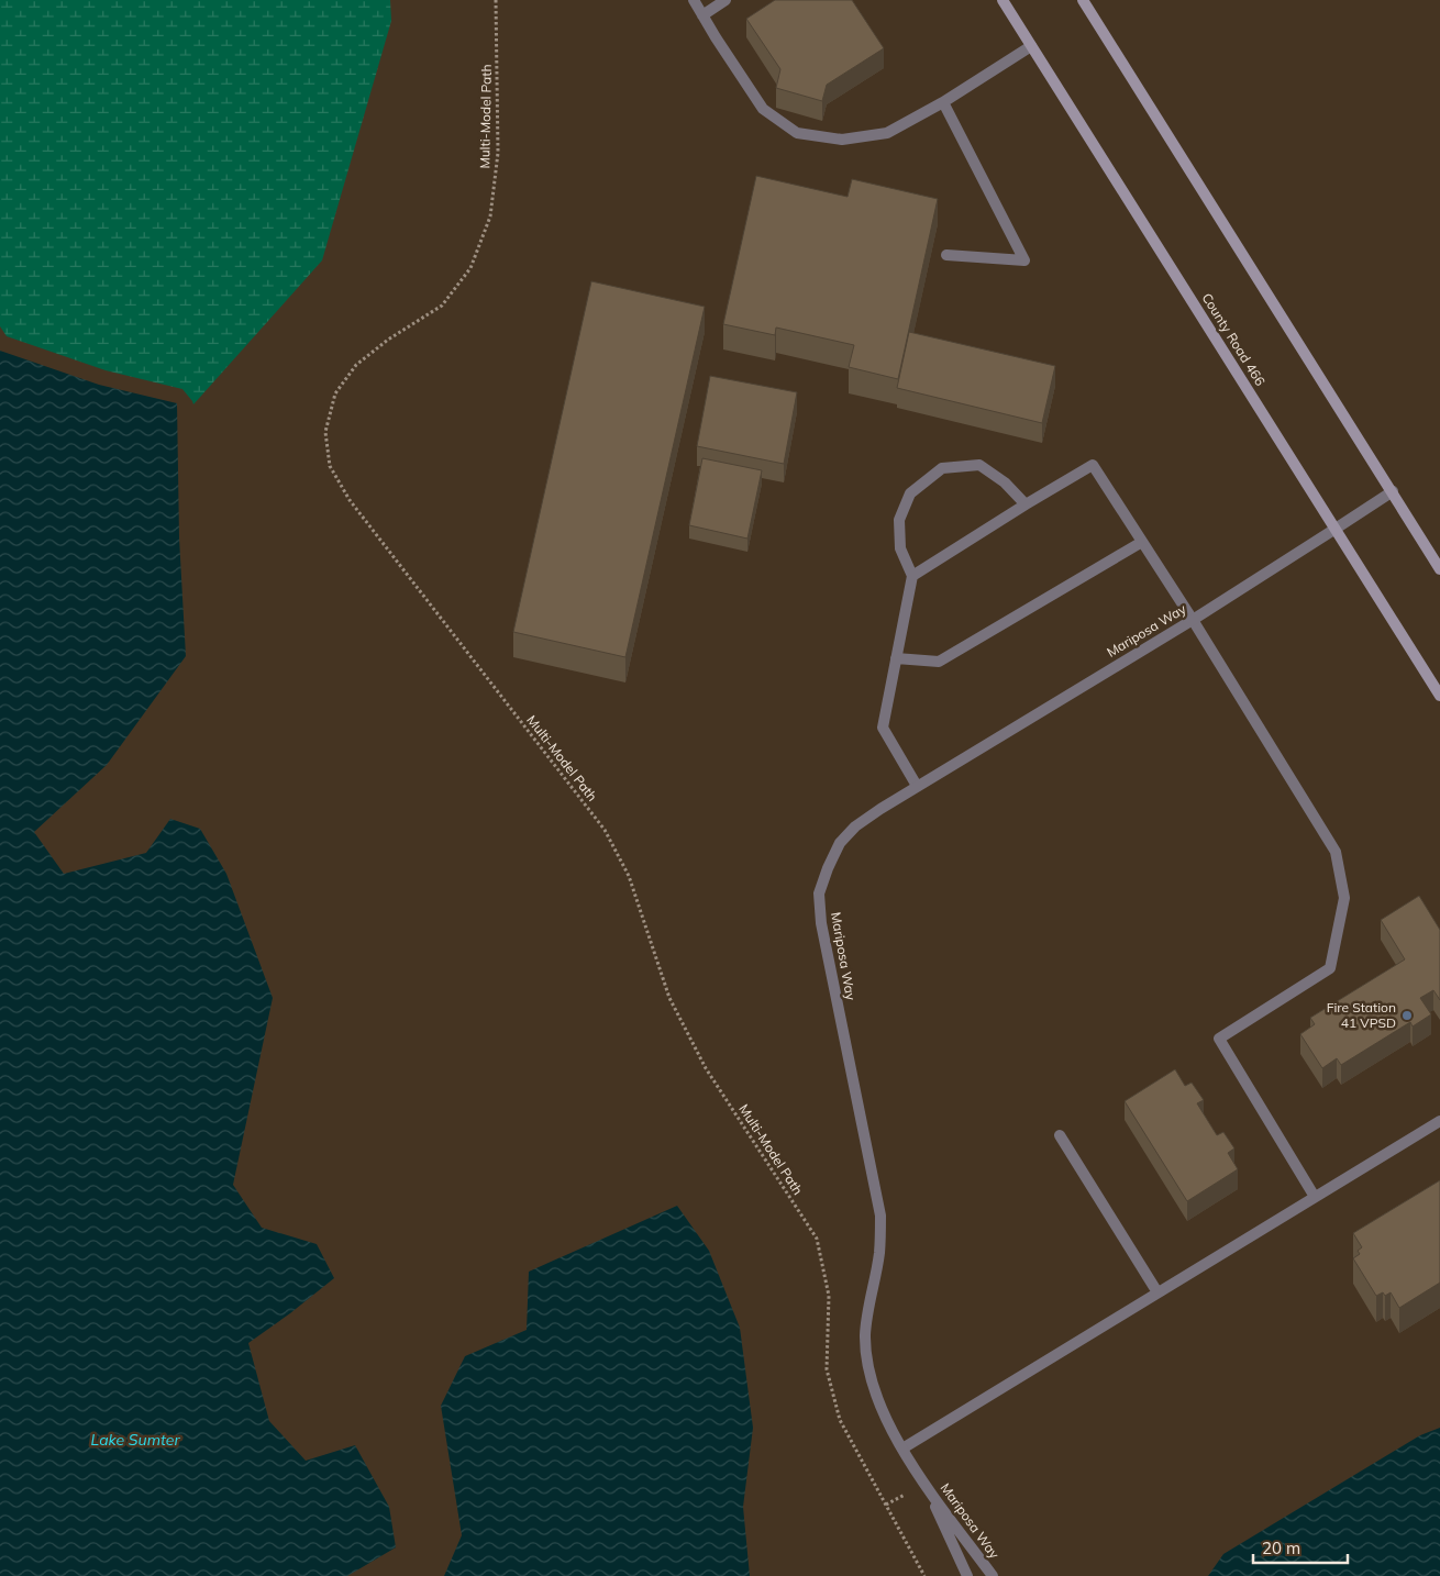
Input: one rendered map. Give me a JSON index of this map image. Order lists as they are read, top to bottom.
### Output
{
  "streets": {
    "main road": ["County Road 466"],
    "street": ["Mariposa Way"],
    "path": ["Multi-Model Path"]
  },
  "crossings": [
    ["County Road 466", "Mariposa Way"]
  ],
  "water": ["Lake Sumter"],
  "places": ["Fire Station 41 VPSD"],
  "scale_bar": "20 m"
}
